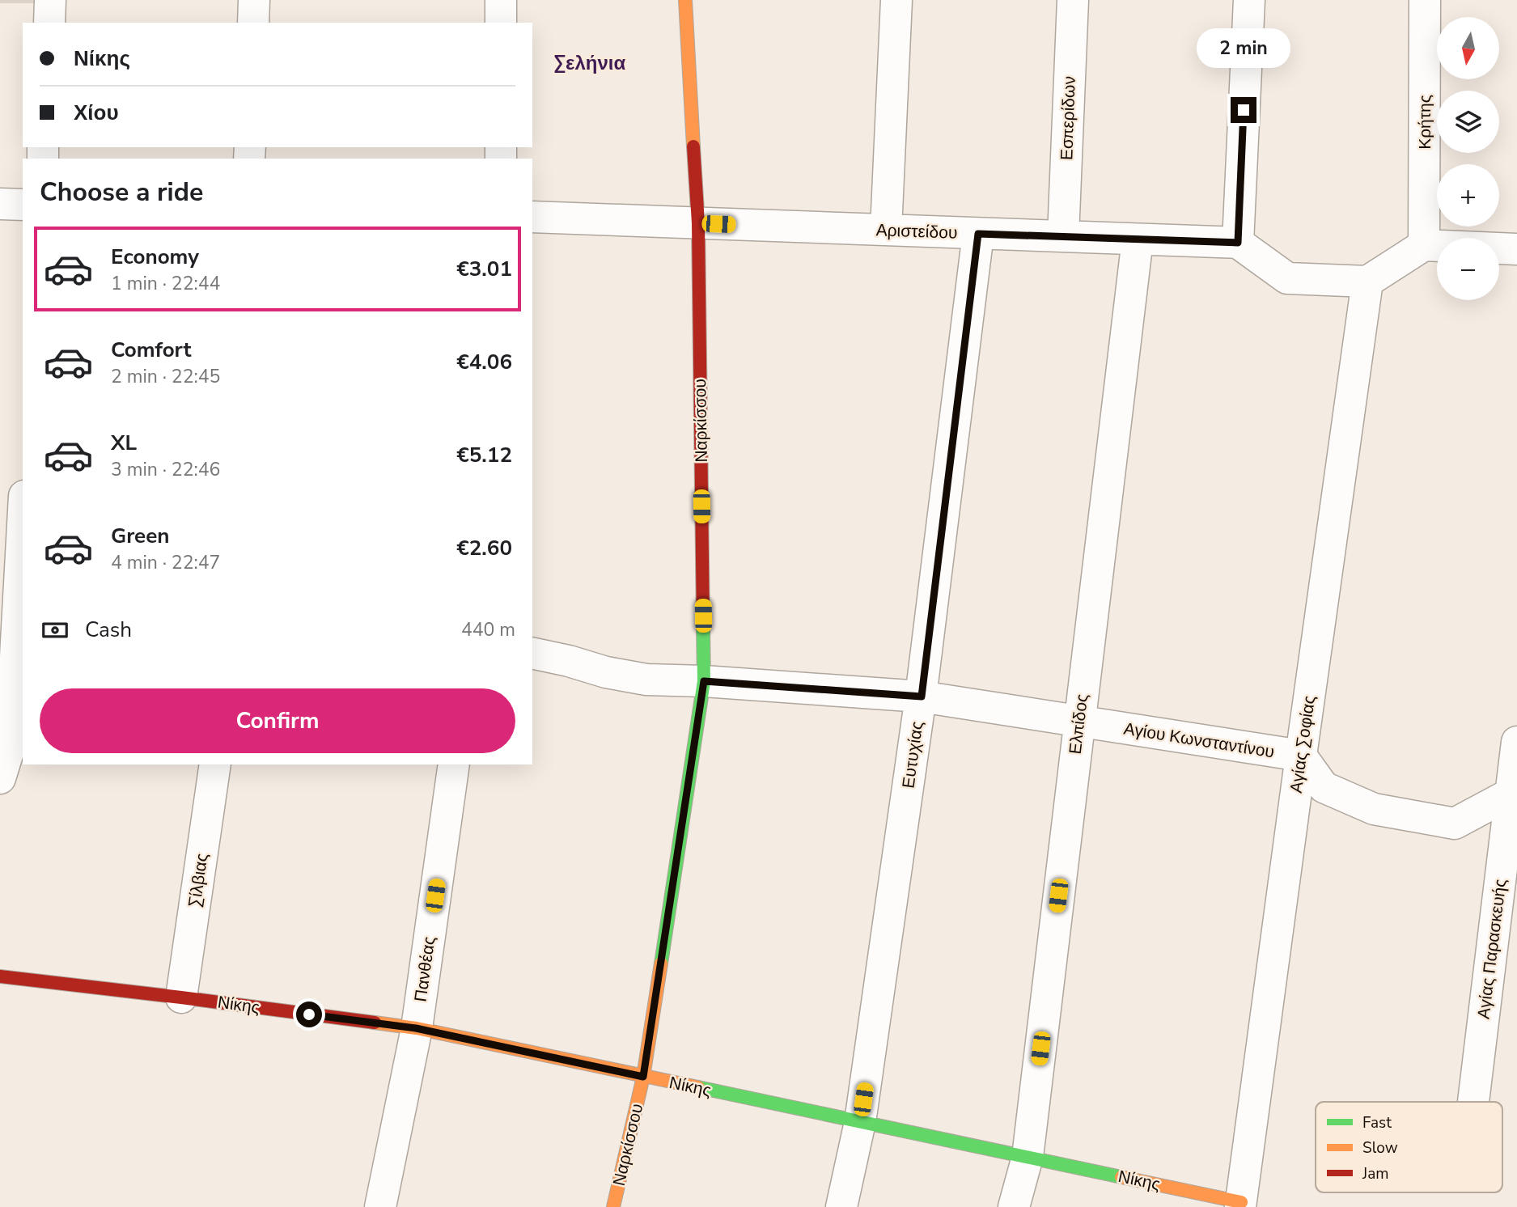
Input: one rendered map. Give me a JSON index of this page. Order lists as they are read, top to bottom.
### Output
{
  "streets": {
    "street": [
      "Εσπερίδων",
      "Κρήτης",
      "Αριστείδου",
      "Ναρκίσσου",
      "Ελπίδος",
      "Αγίου Κωνσταντίνου",
      "Αγίας Σοφίας",
      "Ευτυχίας",
      "Σίλβιας",
      "Αγίας Παρασκευής",
      "Πανθέας",
      "Νίκης"
    ]
  },
  "crossings": [
    ["Εσπερίδων", "Αριστείδου"],
    ["Αριστείδου", "Ναρκίσσου"],
    ["Αριστείδου", "Ελπίδος"],
    ["Αριστείδου", "Ευτυχίας"],
    ["Ναρκίσσου", "Αγίου Κωνσταντίνου"],
    ["Ναρκίσσου", "Νίκης"],
    ["Ελπίδος", "Αγίου Κωνσταντίνου"],
    ["Ελπίδος", "Νίκης"],
    ["Αγίου Κωνσταντίνου", "Αγίας Σοφίας"],
    ["Αγίου Κωνσταντίνου", "Ευτυχίας"],
    ["Αγίας Σοφίας", "Νίκης"],
    ["Ευτυχίας", "Νίκης"],
    ["Σίλβιας", "Νίκης"],
    ["Πανθέας", "Νίκης"]
  ],
  "districts": ["Σελήνια"],
  "legend": ["Fast", "Slow", "Jam"],
  "north": "bottom",
  "page": {
    "map_buttons": ["+", "−"],
    "banner": ["Νίκης", "Χίου"],
    "bubble": "2 min",
    "heading": "Choose a ride",
    "list": [
      {
        "name": "Economy",
        "note": "1 min · 22:44",
        "value": "€3.01"
      },
      {
        "name": "Comfort",
        "note": "2 min · 22:45",
        "value": "€4.06"
      },
      {
        "name": "XL",
        "note": "3 min · 22:46",
        "value": "€5.12"
      },
      {
        "name": "Green",
        "note": "4 min · 22:47",
        "value": "€2.60"
      }
    ],
    "pay": ["Cash", "440 m"],
    "buttons": "Confirm"
  }
}
